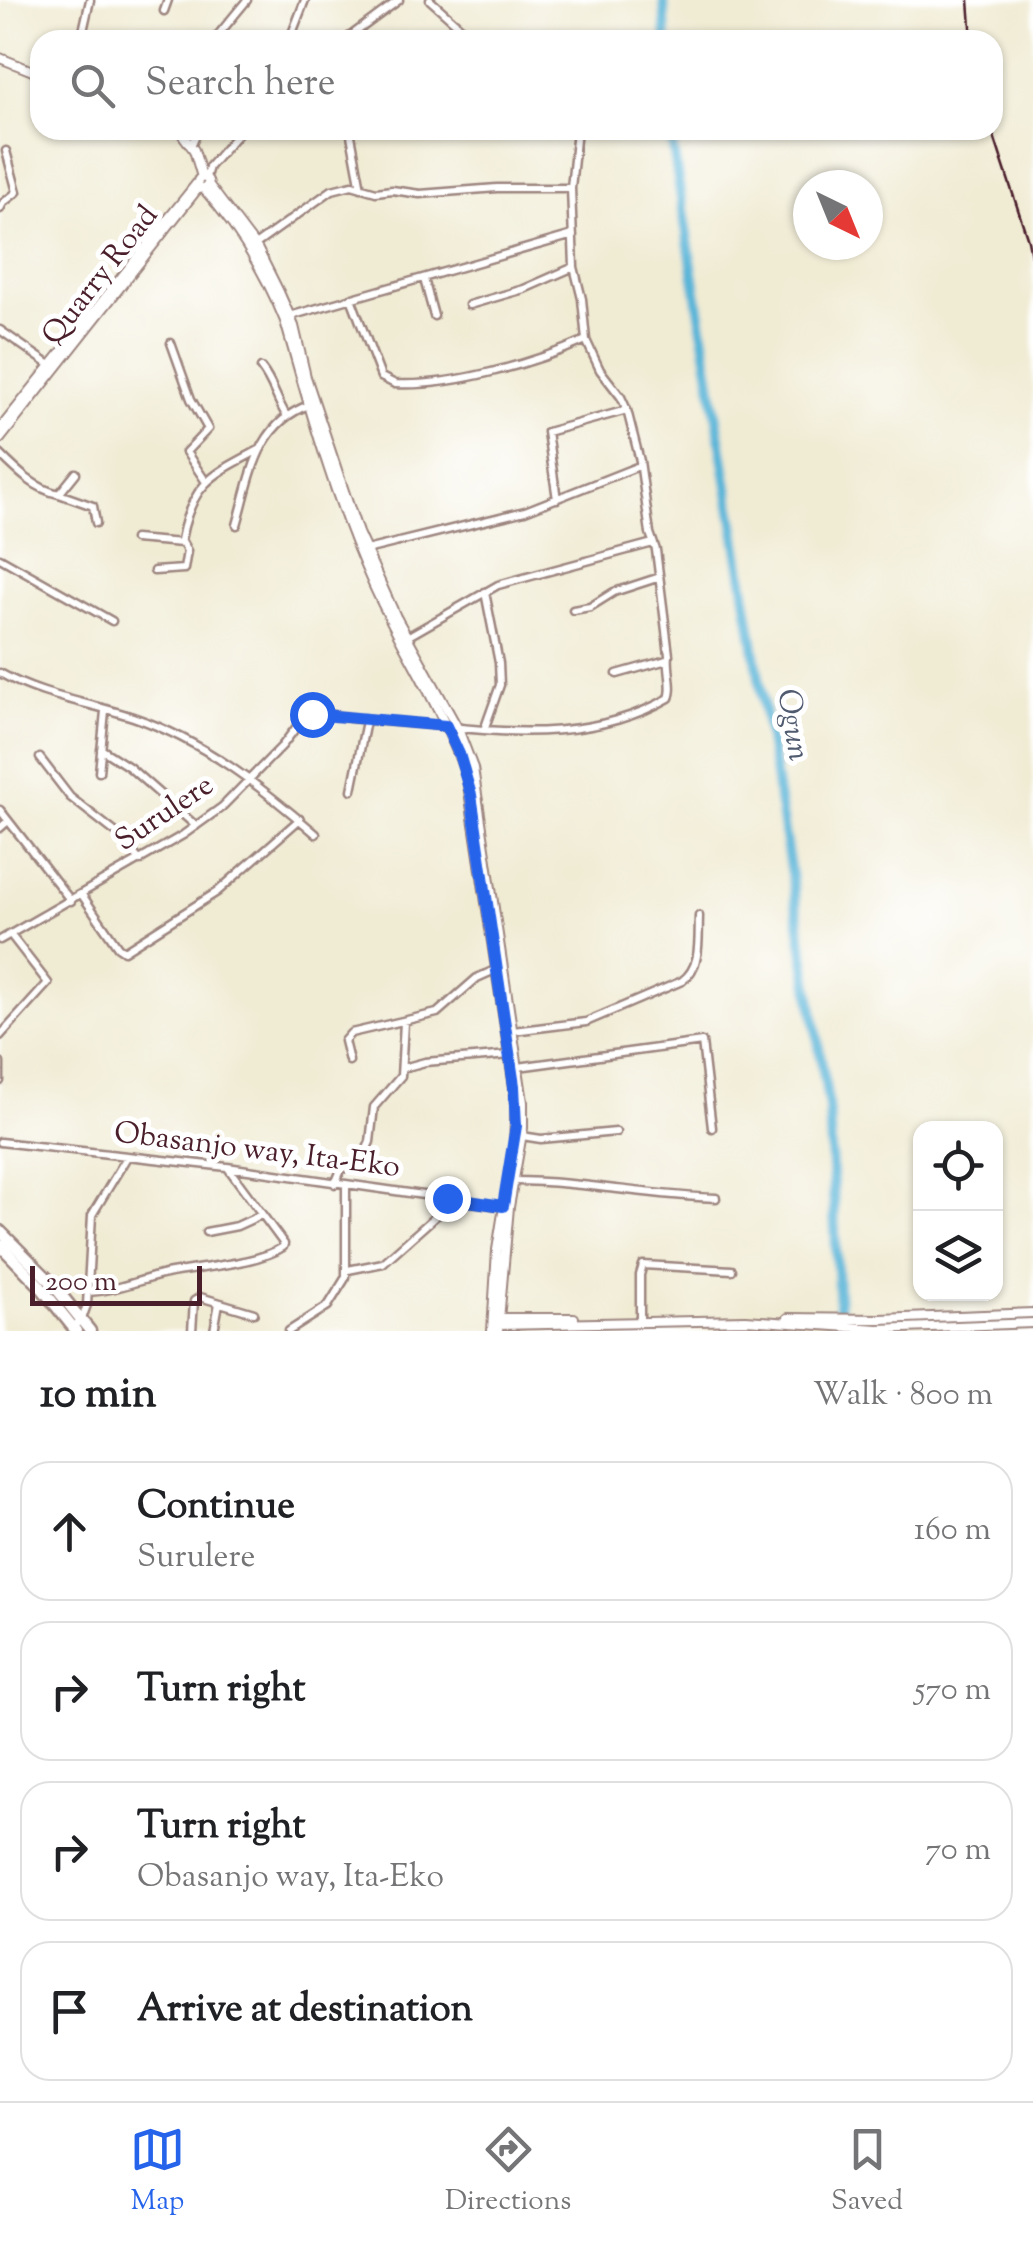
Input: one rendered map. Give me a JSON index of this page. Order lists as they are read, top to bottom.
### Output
{
  "streets": {
    "main road": ["Quarry Road"],
    "street": ["Surulere", "Obasanjo way, Ita-Eko"]
  },
  "water": ["Ogun"],
  "scale_bar": "200 m",
  "north": "bottom right",
  "page": {
    "search": "Search here",
    "scale": "200 m",
    "heading": ["10 min", "Walk · 800 m"],
    "list": [
      ["Continue", "Surulere", "160 m"],
      ["Turn right", "570 m"],
      ["Turn right", "Obasanjo way, Ita-Eko", "70 m"],
      "Arrive at destination"
    ],
    "nav": ["Map", "Directions", "Saved"]
  }
}
